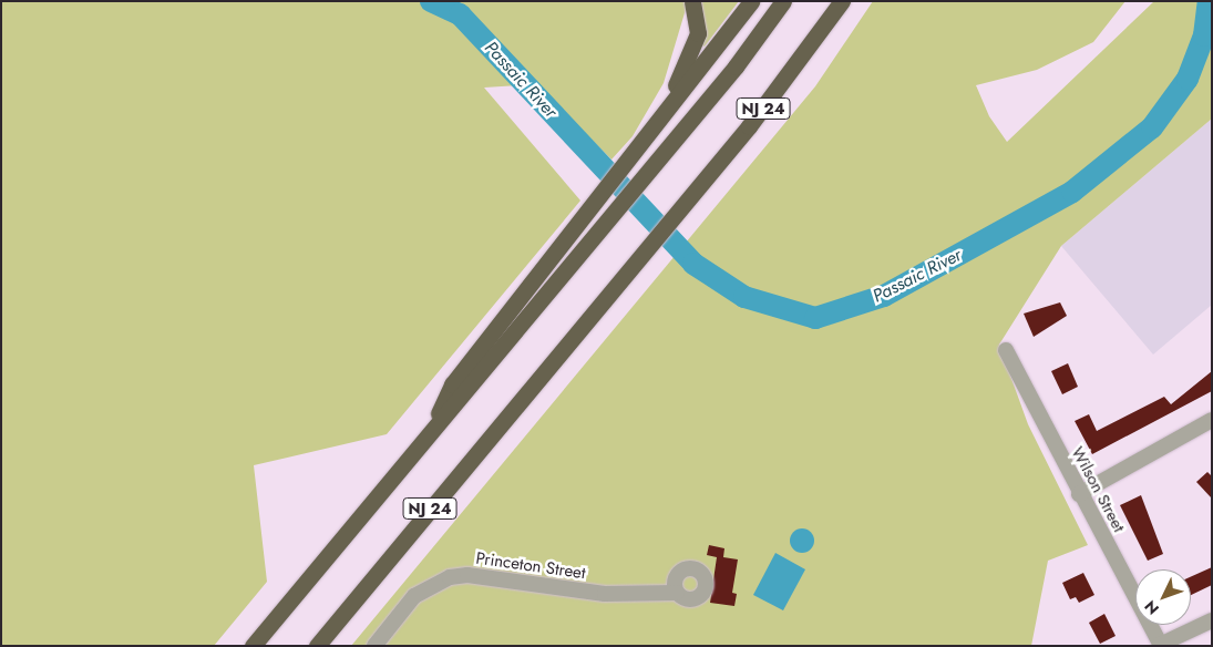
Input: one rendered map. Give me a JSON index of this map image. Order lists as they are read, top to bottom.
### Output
{
  "streets": {
    "highway": ["NJ 24"],
    "street": ["Wilson Street", "Princeton Street"]
  },
  "water": ["Passaic River"],
  "north": "bottom left"
}
